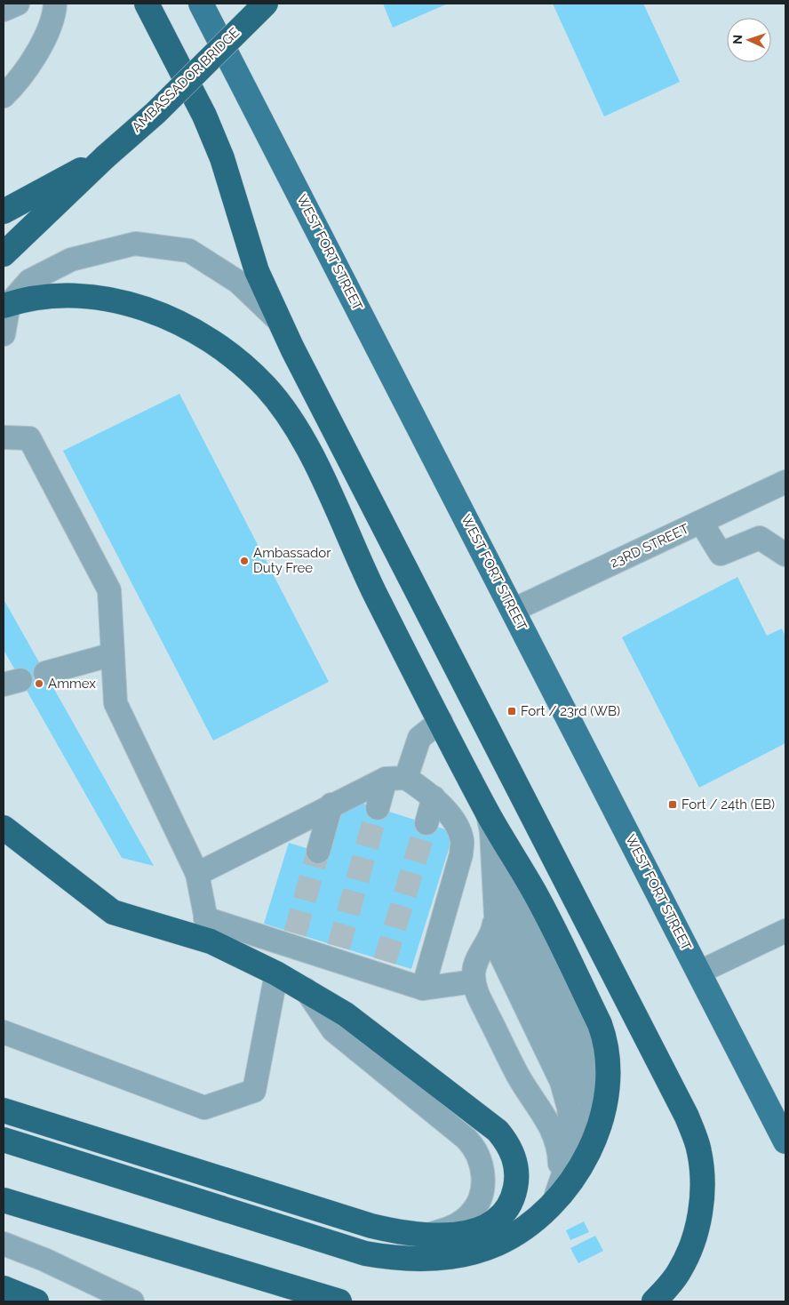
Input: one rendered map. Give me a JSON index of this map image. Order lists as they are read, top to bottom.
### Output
{
  "streets": {
    "highway": ["AMBASSADOR BRIDGE"],
    "main road": ["WEST FORT STREET"],
    "street": ["23RD STREET"]
  },
  "crossings": [
    ["WEST FORT STREET", "23RD STREET"]
  ],
  "places": {
    "other": ["Ambassador Duty Free", "Ammex"],
    "transit": ["Fort / 23rd (WB)", "Fort / 24th (EB)"]
  },
  "north": "left"
}
